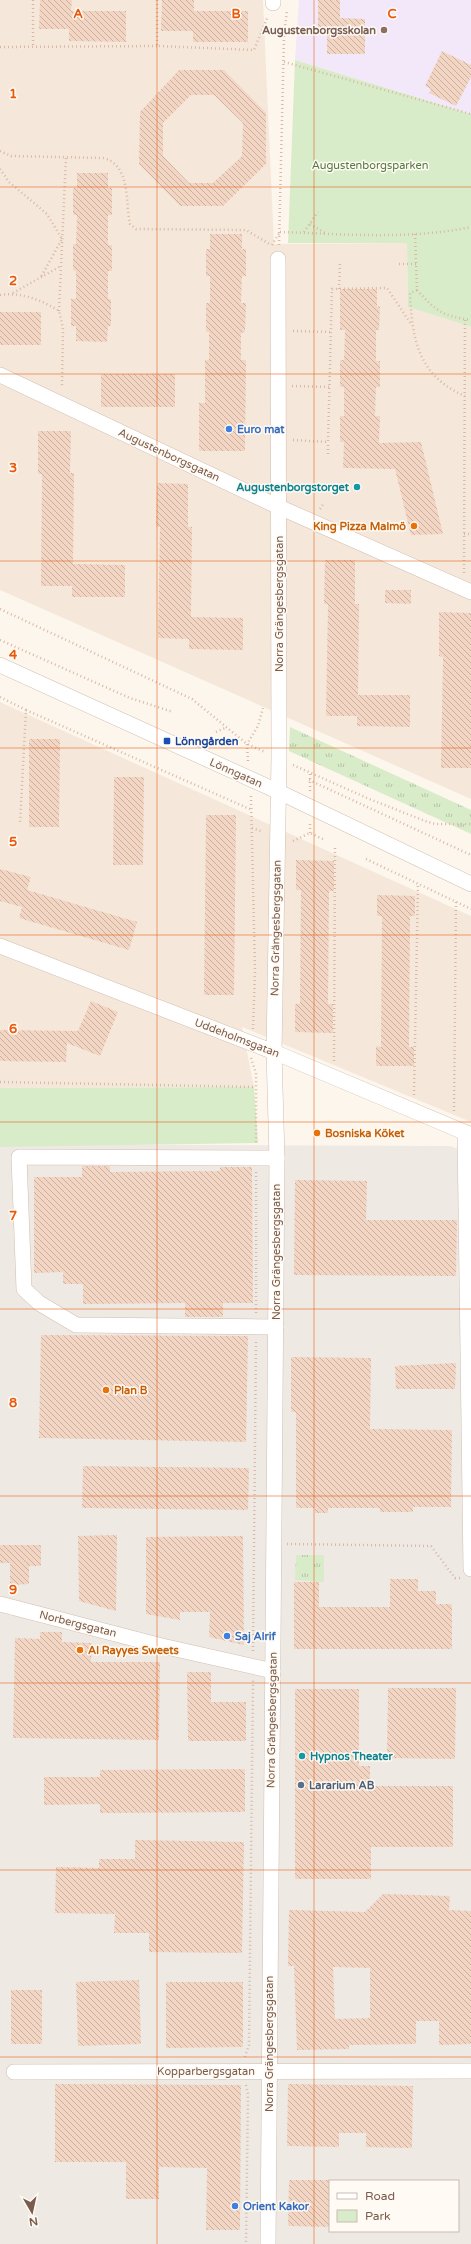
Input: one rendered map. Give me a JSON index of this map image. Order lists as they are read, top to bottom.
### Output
{
  "streets": {
    "street": [
      "Augustenborgsgatan",
      "Norra Grängesbergsgatan",
      "Lönngatan",
      "Uddeholmsgatan",
      "Norbergsgatan",
      "Kopparbergsgatan"
    ]
  },
  "crossings": [
    ["Augustenborgsgatan", "Norra Grängesbergsgatan"],
    ["Norra Grängesbergsgatan", "Lönngatan"],
    ["Norra Grängesbergsgatan", "Uddeholmsgatan"],
    ["Norra Grängesbergsgatan", "Norbergsgatan"],
    ["Norra Grängesbergsgatan", "Kopparbergsgatan"]
  ],
  "parks": ["Augustenborgsparken"],
  "places": {
    "other": [
      "Augustenborgsskolan",
      "Euro mat",
      "Augustenborgstorget",
      "King Pizza Malmö",
      "Bosniska Köket",
      "Plan B",
      "Saj Alrif",
      "Al Rayyes Sweets",
      "Hypnos Theater",
      "Lararium AB",
      "Orient Kakor"
    ],
    "transit": ["Lönngården"]
  },
  "legend": ["Road", "Park"],
  "north": "bottom",
  "grid": {
    "columns": ["A", "B", "C"],
    "rows": [
      "1",
      "2",
      "3",
      "4",
      "5",
      "6",
      "7",
      "8",
      "9"
    ]
  }
}
